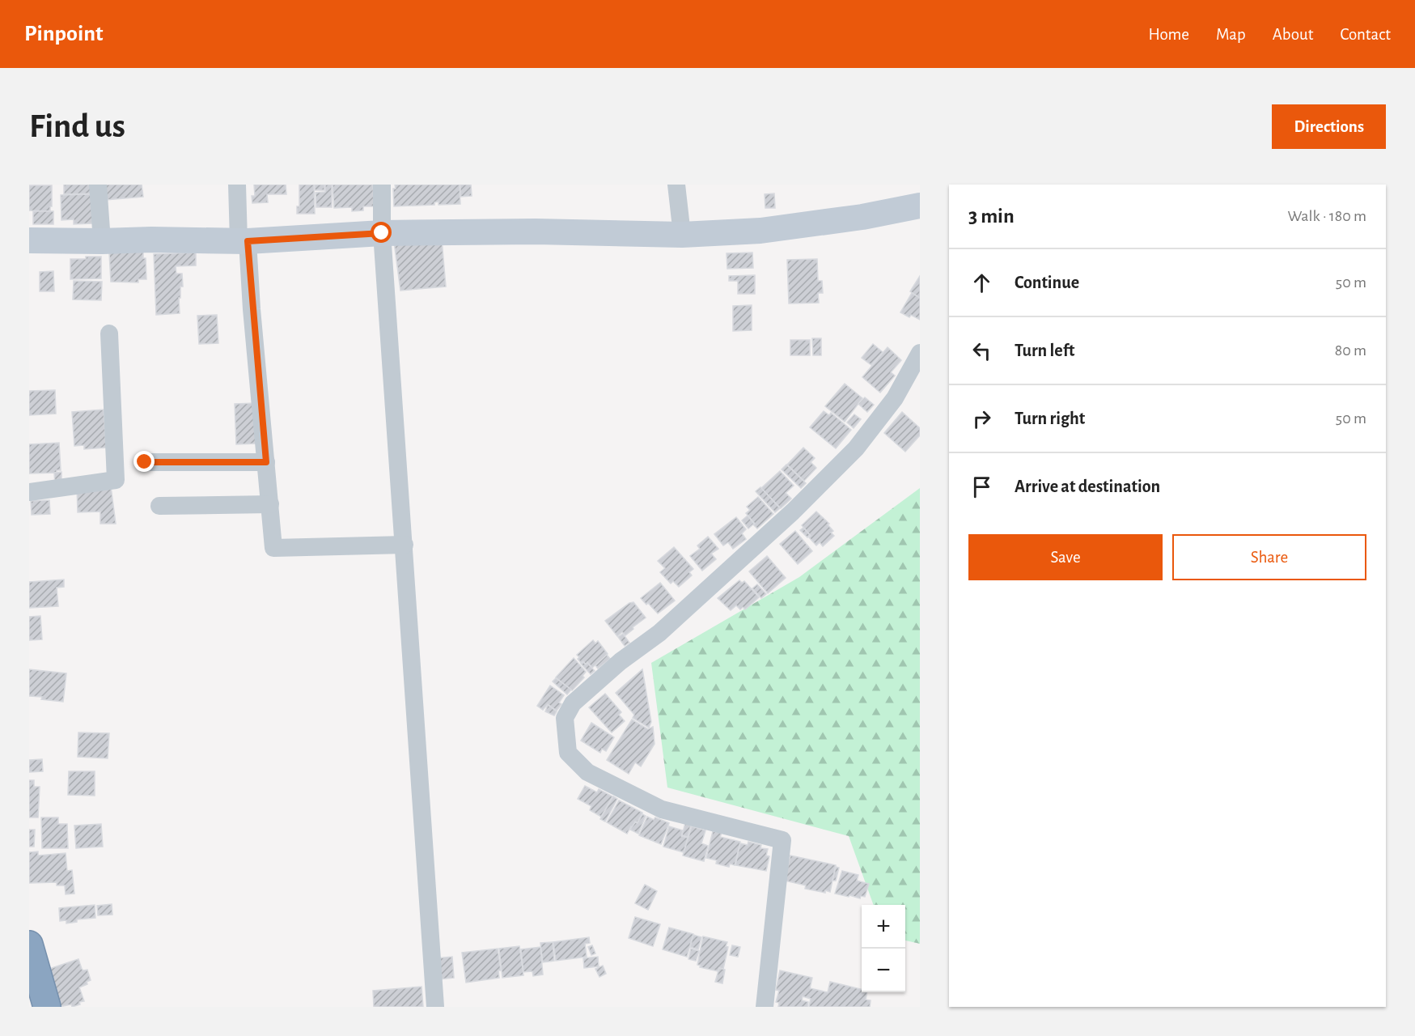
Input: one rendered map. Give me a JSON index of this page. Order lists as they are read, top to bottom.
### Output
{
  "page": {
    "header": "Pinpoint",
    "nav": [
      "Home",
      "Map",
      "About",
      "Contact"
    ],
    "buttons": [
      "Directions",
      ["Save", "Share"]
    ],
    "title": "Find us",
    "heading": ["3 min", "Walk · 180 m"],
    "list": [
      ["Continue", "50 m"],
      ["Turn left", "80 m"],
      ["Turn right", "50 m"],
      "Arrive at destination"
    ],
    "map_buttons": ["+", "−"]
  }
}
